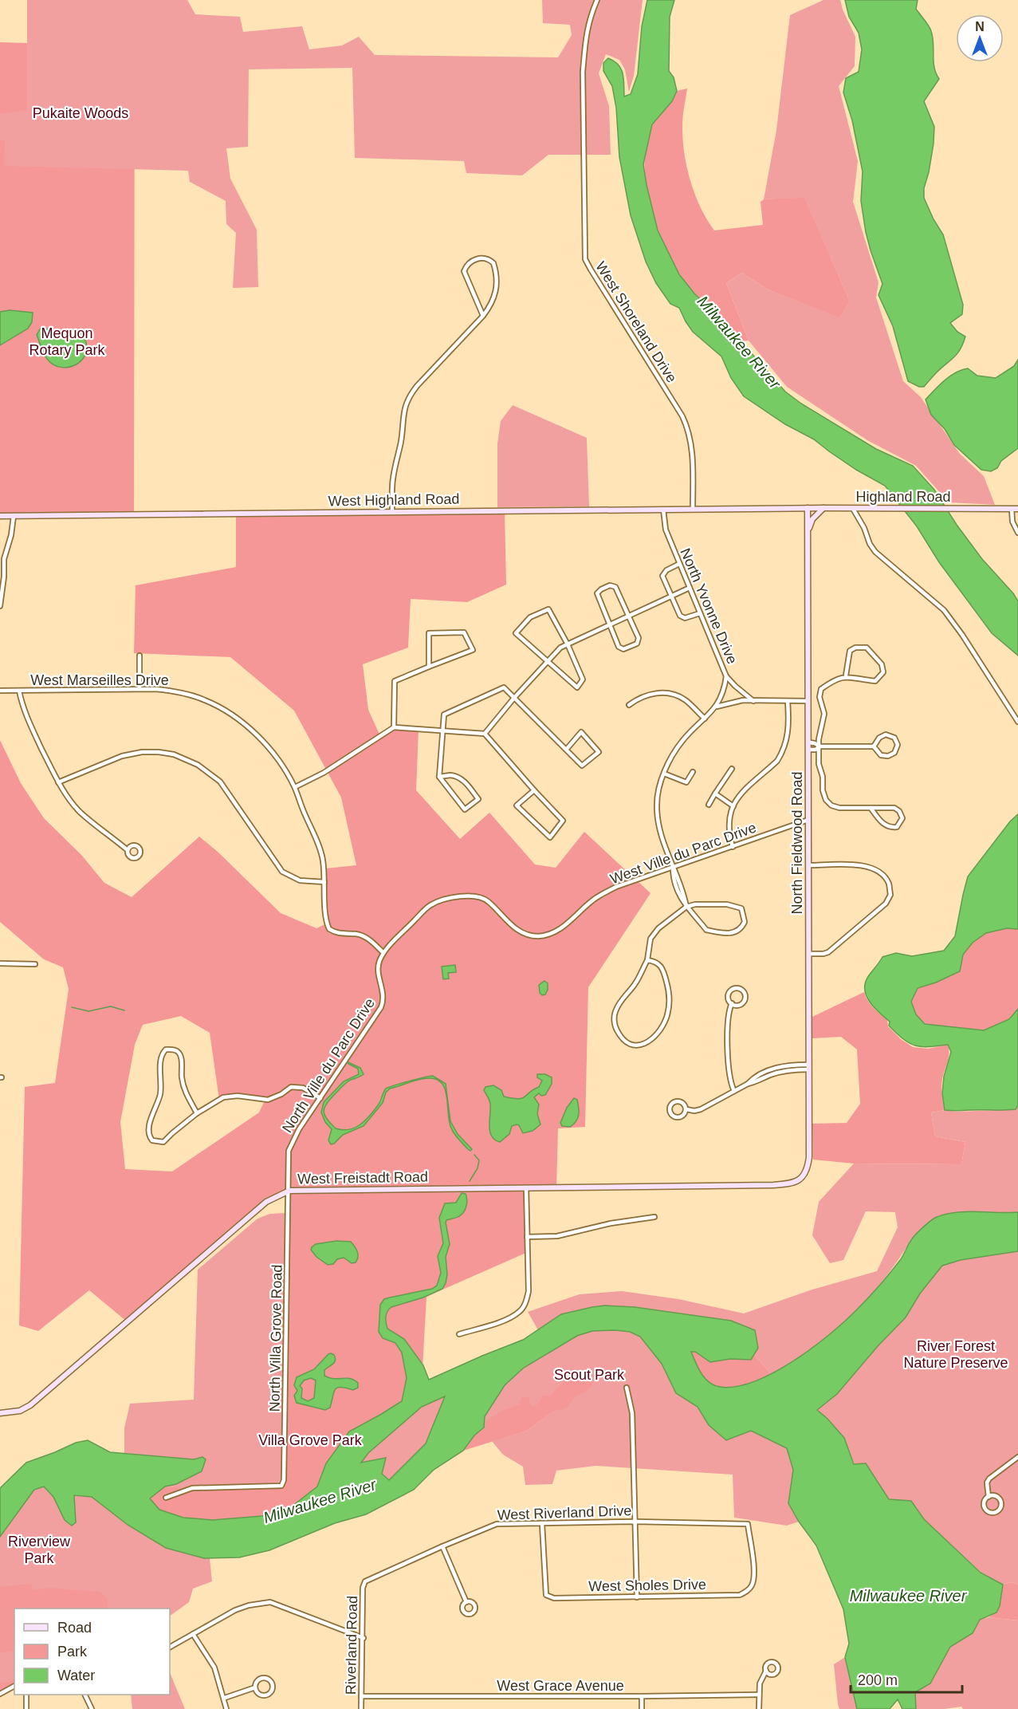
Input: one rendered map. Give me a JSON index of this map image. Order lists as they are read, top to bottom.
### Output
{
  "streets": {
    "street": [
      "West Shoreland Drive",
      "Highland Road",
      "West Highland Road",
      "North Yvonne Drive",
      "West Marseilles Drive",
      "North Fieldwood Road",
      "West Ville du Parc Drive",
      "North Ville du Parc Drive",
      "West Freistadt Road",
      "North Villa Grove Road",
      "West Riverland Drive",
      "West Sholes Drive",
      "Riverland Road",
      "West Grace Avenue"
    ]
  },
  "crossings": [
    ["West Shoreland Drive", "West Highland Road"],
    ["Highland Road", "West Highland Road"],
    ["Highland Road", "North Fieldwood Road"],
    ["West Highland Road", "North Yvonne Drive"],
    ["West Marseilles Drive", "West Ville du Parc Drive"],
    ["West Marseilles Drive", "North Ville du Parc Drive"],
    ["North Fieldwood Road", "West Ville du Parc Drive"],
    ["North Fieldwood Road", "West Freistadt Road"],
    ["West Ville du Parc Drive", "North Ville du Parc Drive"],
    ["North Ville du Parc Drive", "West Freistadt Road"],
    ["North Ville du Parc Drive", "North Villa Grove Road"],
    ["West Freistadt Road", "North Villa Grove Road"],
    ["West Riverland Drive", "West Sholes Drive"],
    ["West Riverland Drive", "Riverland Road"],
    ["Riverland Road", "West Grace Avenue"]
  ],
  "water": ["Milwaukee River"],
  "parks": [
    "Pukaite Woods",
    "Mequon Rotary Park",
    "River Forest Nature Preserve",
    "Scout Park",
    "Villa Grove Park",
    "Riverview Park"
  ],
  "legend": ["Road", "Park", "Water"],
  "scale_bar": "200 m",
  "north": "top"
}
